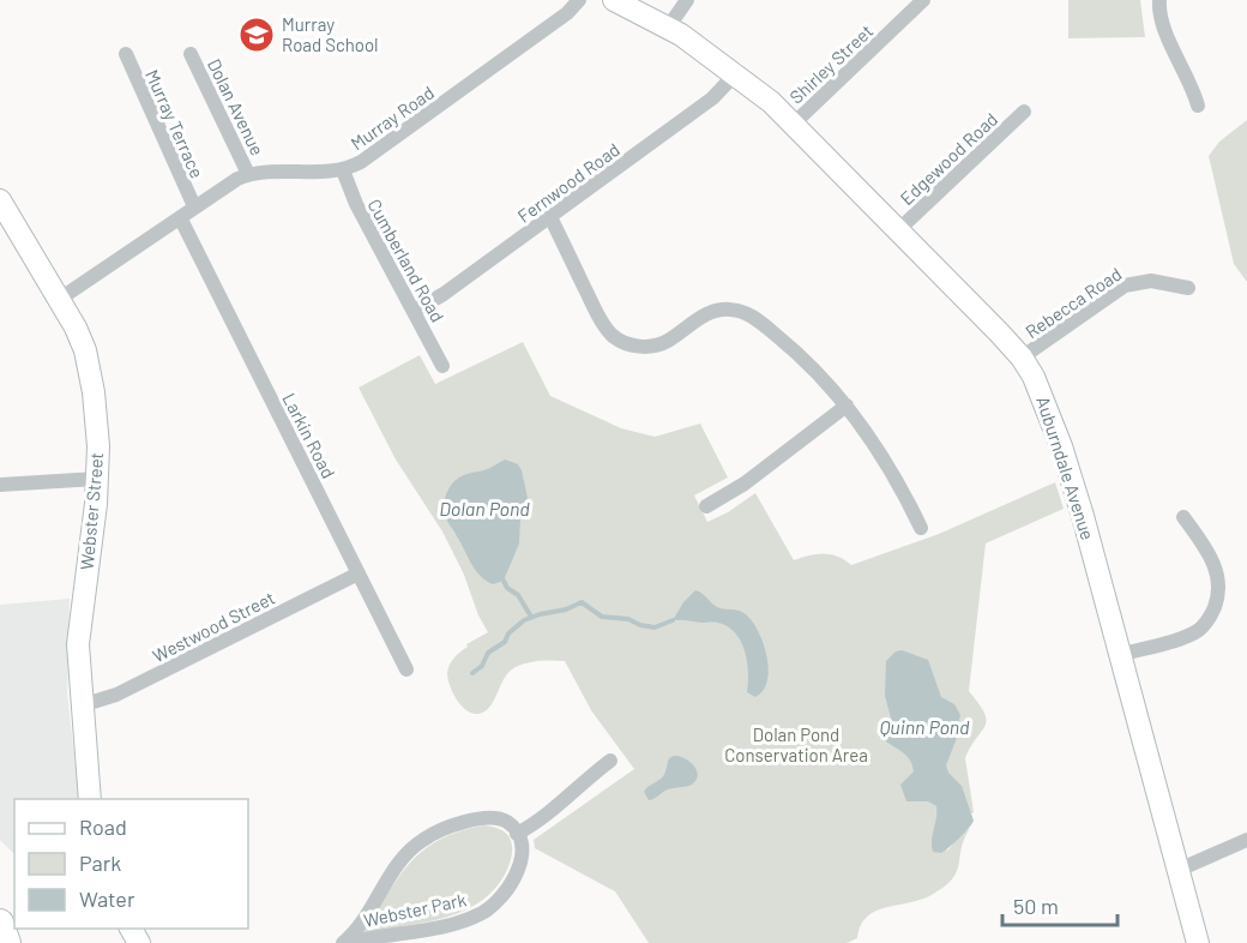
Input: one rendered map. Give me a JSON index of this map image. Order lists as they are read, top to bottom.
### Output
{
  "streets": {
    "street": [
      "Shirley Street",
      "Dolan Avenue",
      "Murray Road",
      "Murray Terrace",
      "Edgewood Road",
      "Fernwood Road",
      "Cumberland Road",
      "Rebecca Road",
      "Larkin Road",
      "Auburndale Avenue",
      "Webster Street",
      "Westwood Street",
      "Webster Park"
    ]
  },
  "crossings": [
    ["Shirley Street", "Auburndale Avenue"],
    ["Dolan Avenue", "Murray Road"],
    ["Murray Road", "Murray Terrace"],
    ["Murray Road", "Cumberland Road"],
    ["Murray Road", "Larkin Road"],
    ["Murray Road", "Webster Street"],
    ["Edgewood Road", "Auburndale Avenue"],
    ["Fernwood Road", "Cumberland Road"],
    ["Fernwood Road", "Auburndale Avenue"],
    ["Rebecca Road", "Auburndale Avenue"],
    ["Larkin Road", "Westwood Street"],
    ["Webster Street", "Westwood Street"]
  ],
  "water": ["Dolan Pond", "Quinn Pond"],
  "parks": ["Dolan Pond Conservation Area"],
  "places": {
    "school or university": ["Murray Road School"]
  },
  "legend": ["Road", "Park", "Water"],
  "scale_bar": "50 m"
}
